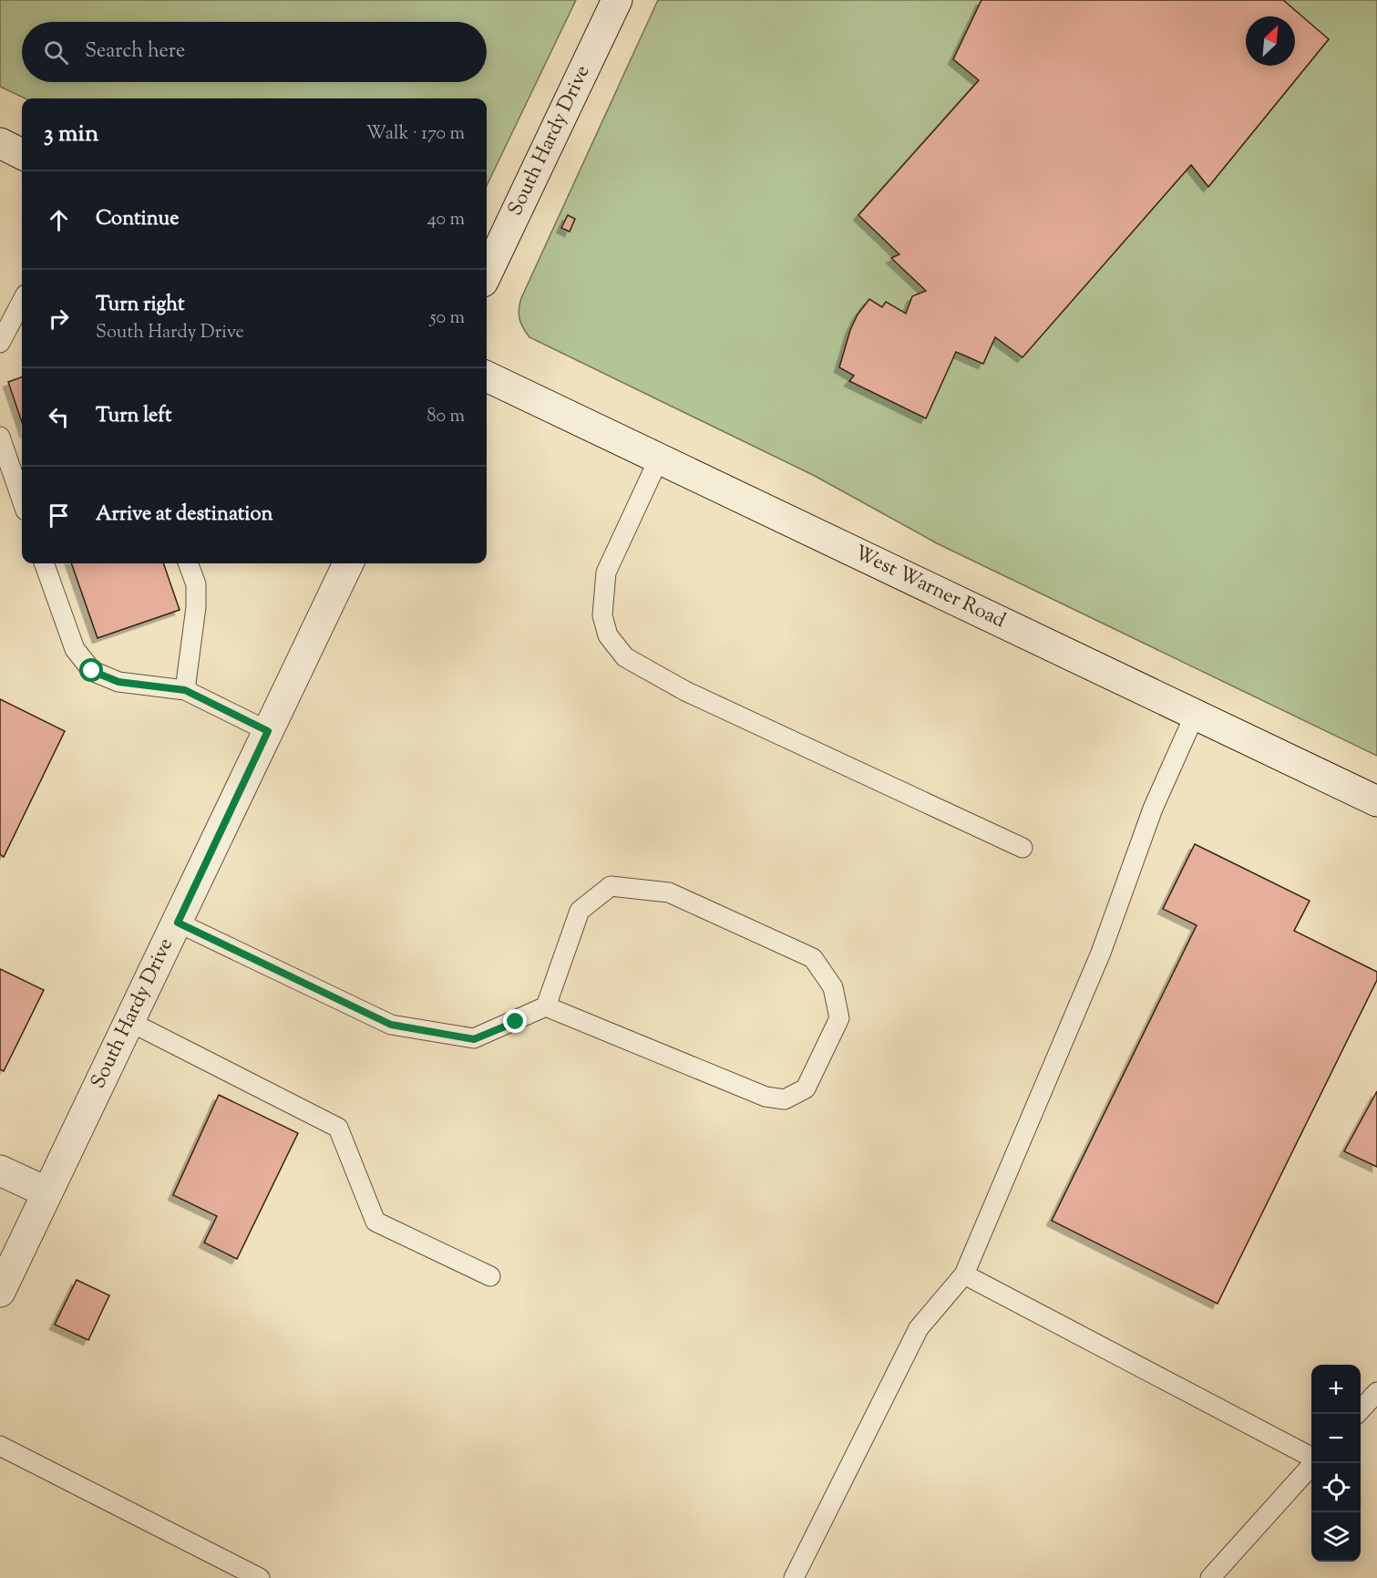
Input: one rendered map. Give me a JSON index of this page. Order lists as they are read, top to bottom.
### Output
{
  "streets": {
    "street": ["South Hardy Drive", "West Warner Road"]
  },
  "north": "top right",
  "page": {
    "search": "Search here",
    "heading": ["3 min", "Walk · 170 m"],
    "list": [
      ["Continue", "40 m"],
      ["Turn right", "South Hardy Drive", "50 m"],
      ["Turn left", "80 m"],
      "Arrive at destination"
    ],
    "map_buttons": ["+", "−"]
  }
}
